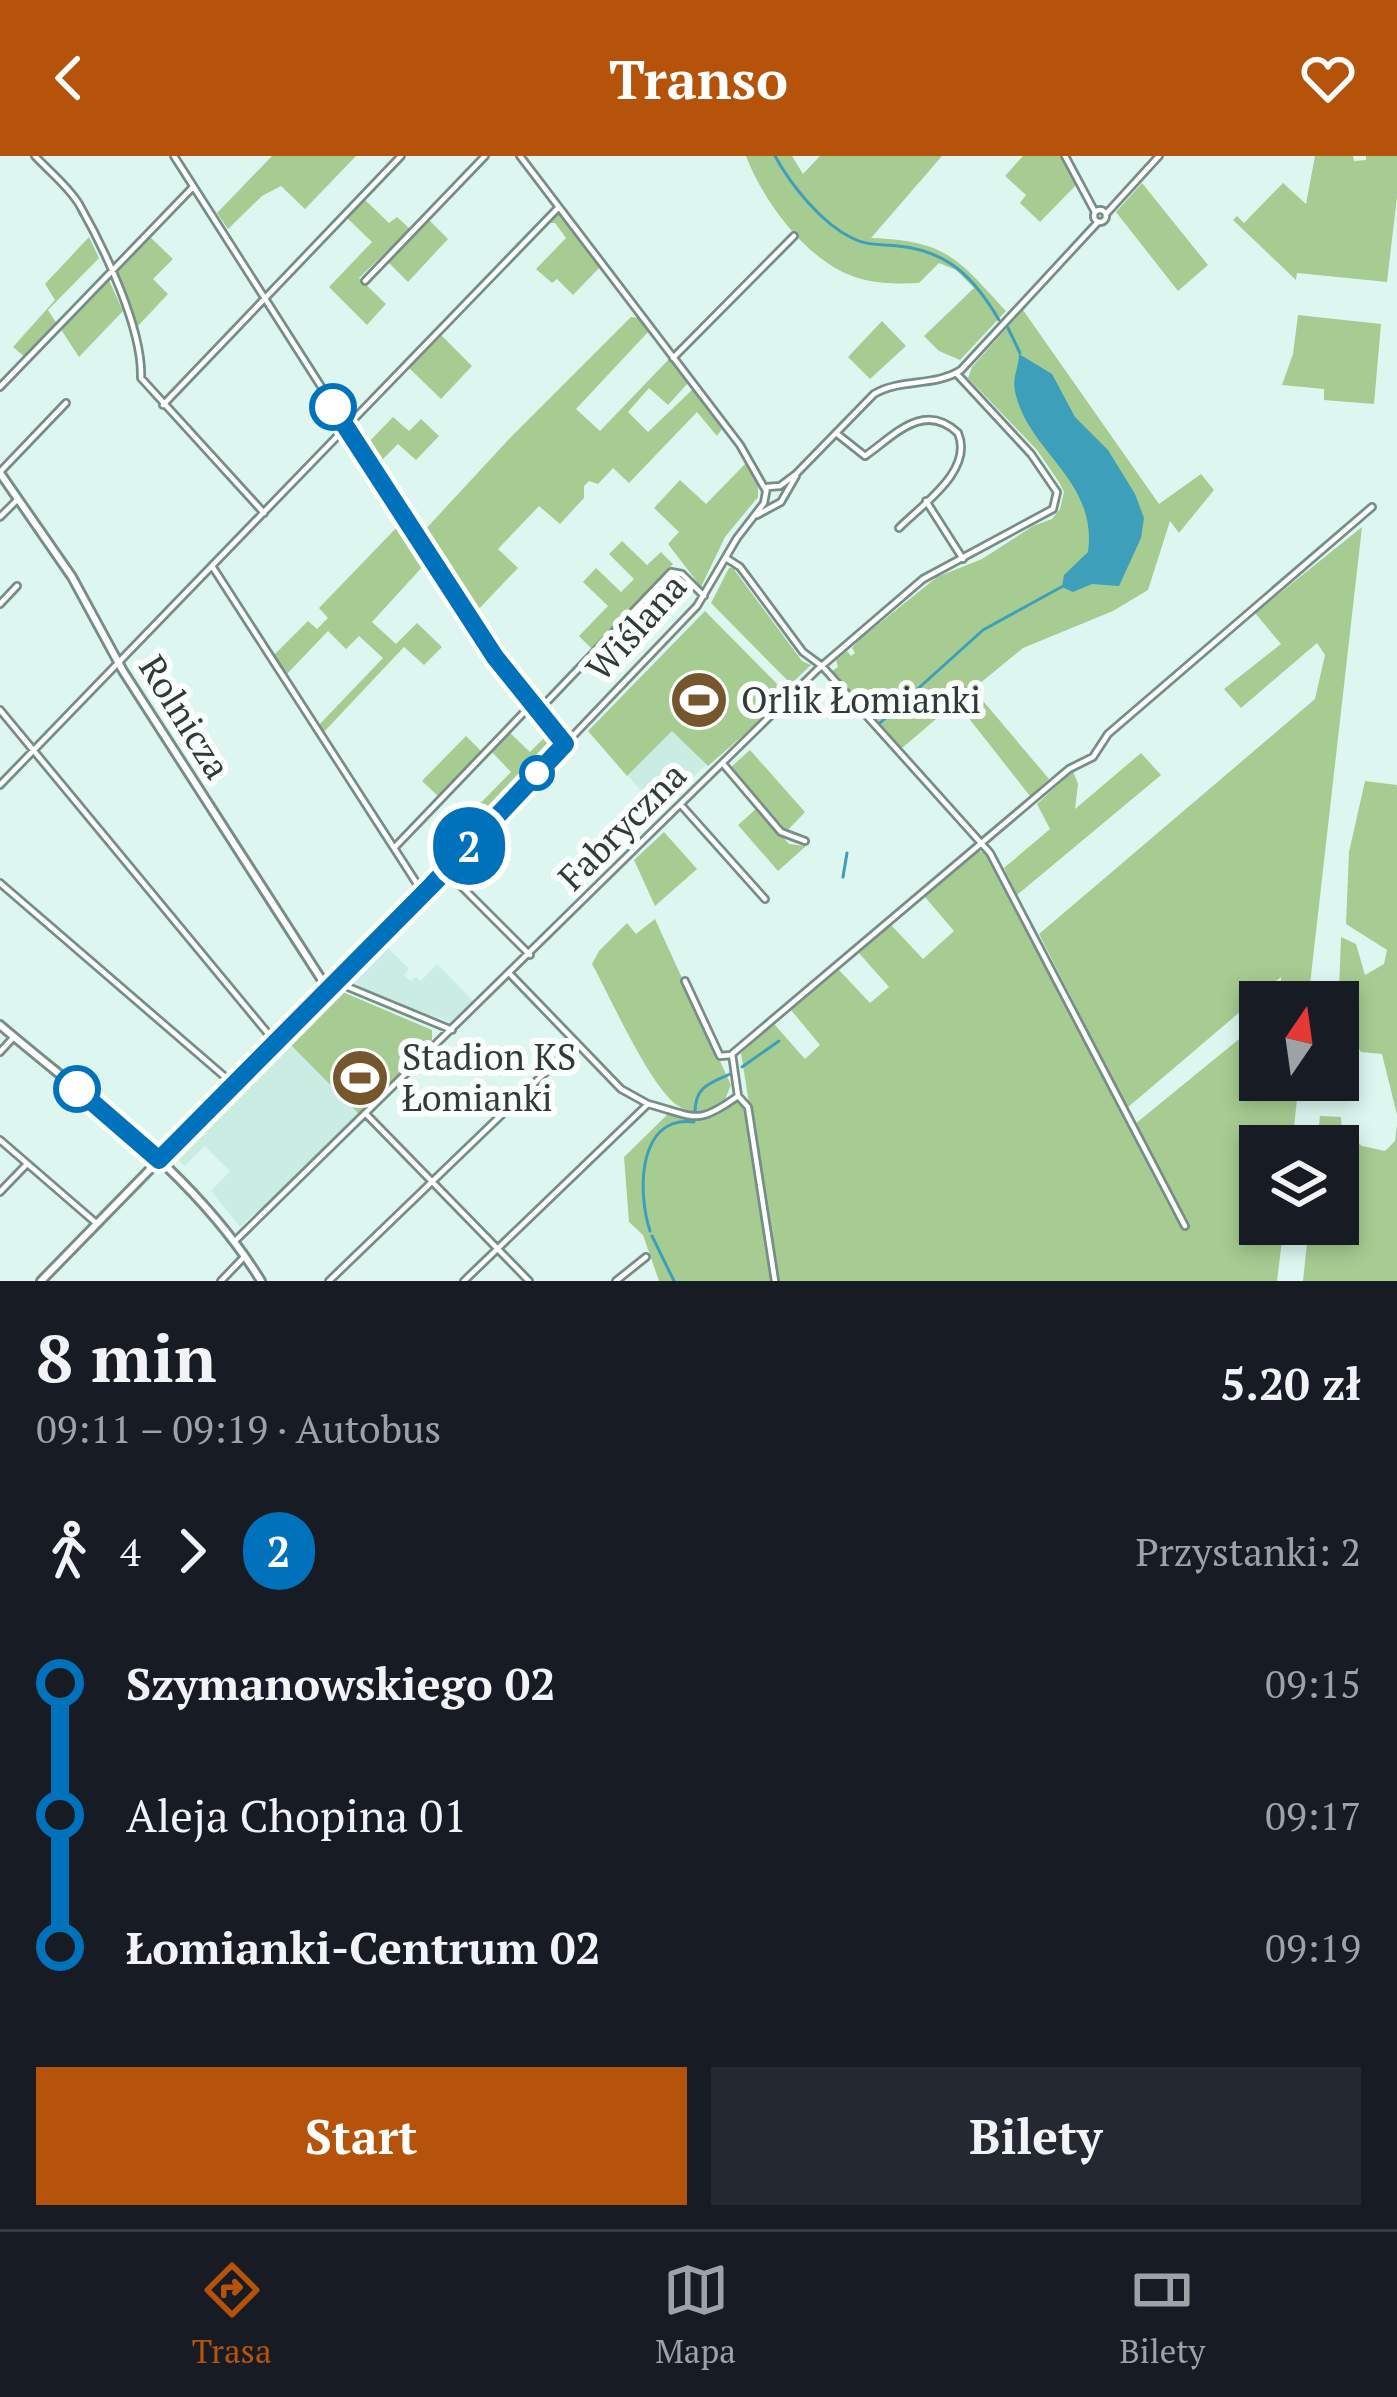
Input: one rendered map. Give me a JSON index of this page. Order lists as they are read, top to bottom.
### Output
{
  "streets": {
    "street": ["Wiślana", "Rolnicza", "Fabryczna"]
  },
  "crossings": [
    ["Wiślana", "Rolnicza"]
  ],
  "places": {
    "sports": ["Orlik Łomianki", "Stadion KS Łomianki"]
  },
  "lines": ["bus line 2"],
  "north": "top",
  "page": {
    "header": "Transo",
    "on_map": "2",
    "heading": ["8 min", "09:11 – 09:19 · Autobus", "5.20 zł"],
    "legs": ["4", "2", "Przystanki: 2"],
    "list": [
      {
        "name": "Szymanowskiego 02",
        "value": "09:15"
      },
      {
        "name": "Aleja Chopina 01",
        "value": "09:17"
      },
      {
        "name": "Łomianki-Centrum 02",
        "value": "09:19"
      }
    ],
    "buttons": ["Start", "Bilety"],
    "tabs": ["Trasa", "Mapa", "Bilety"]
  }
}
